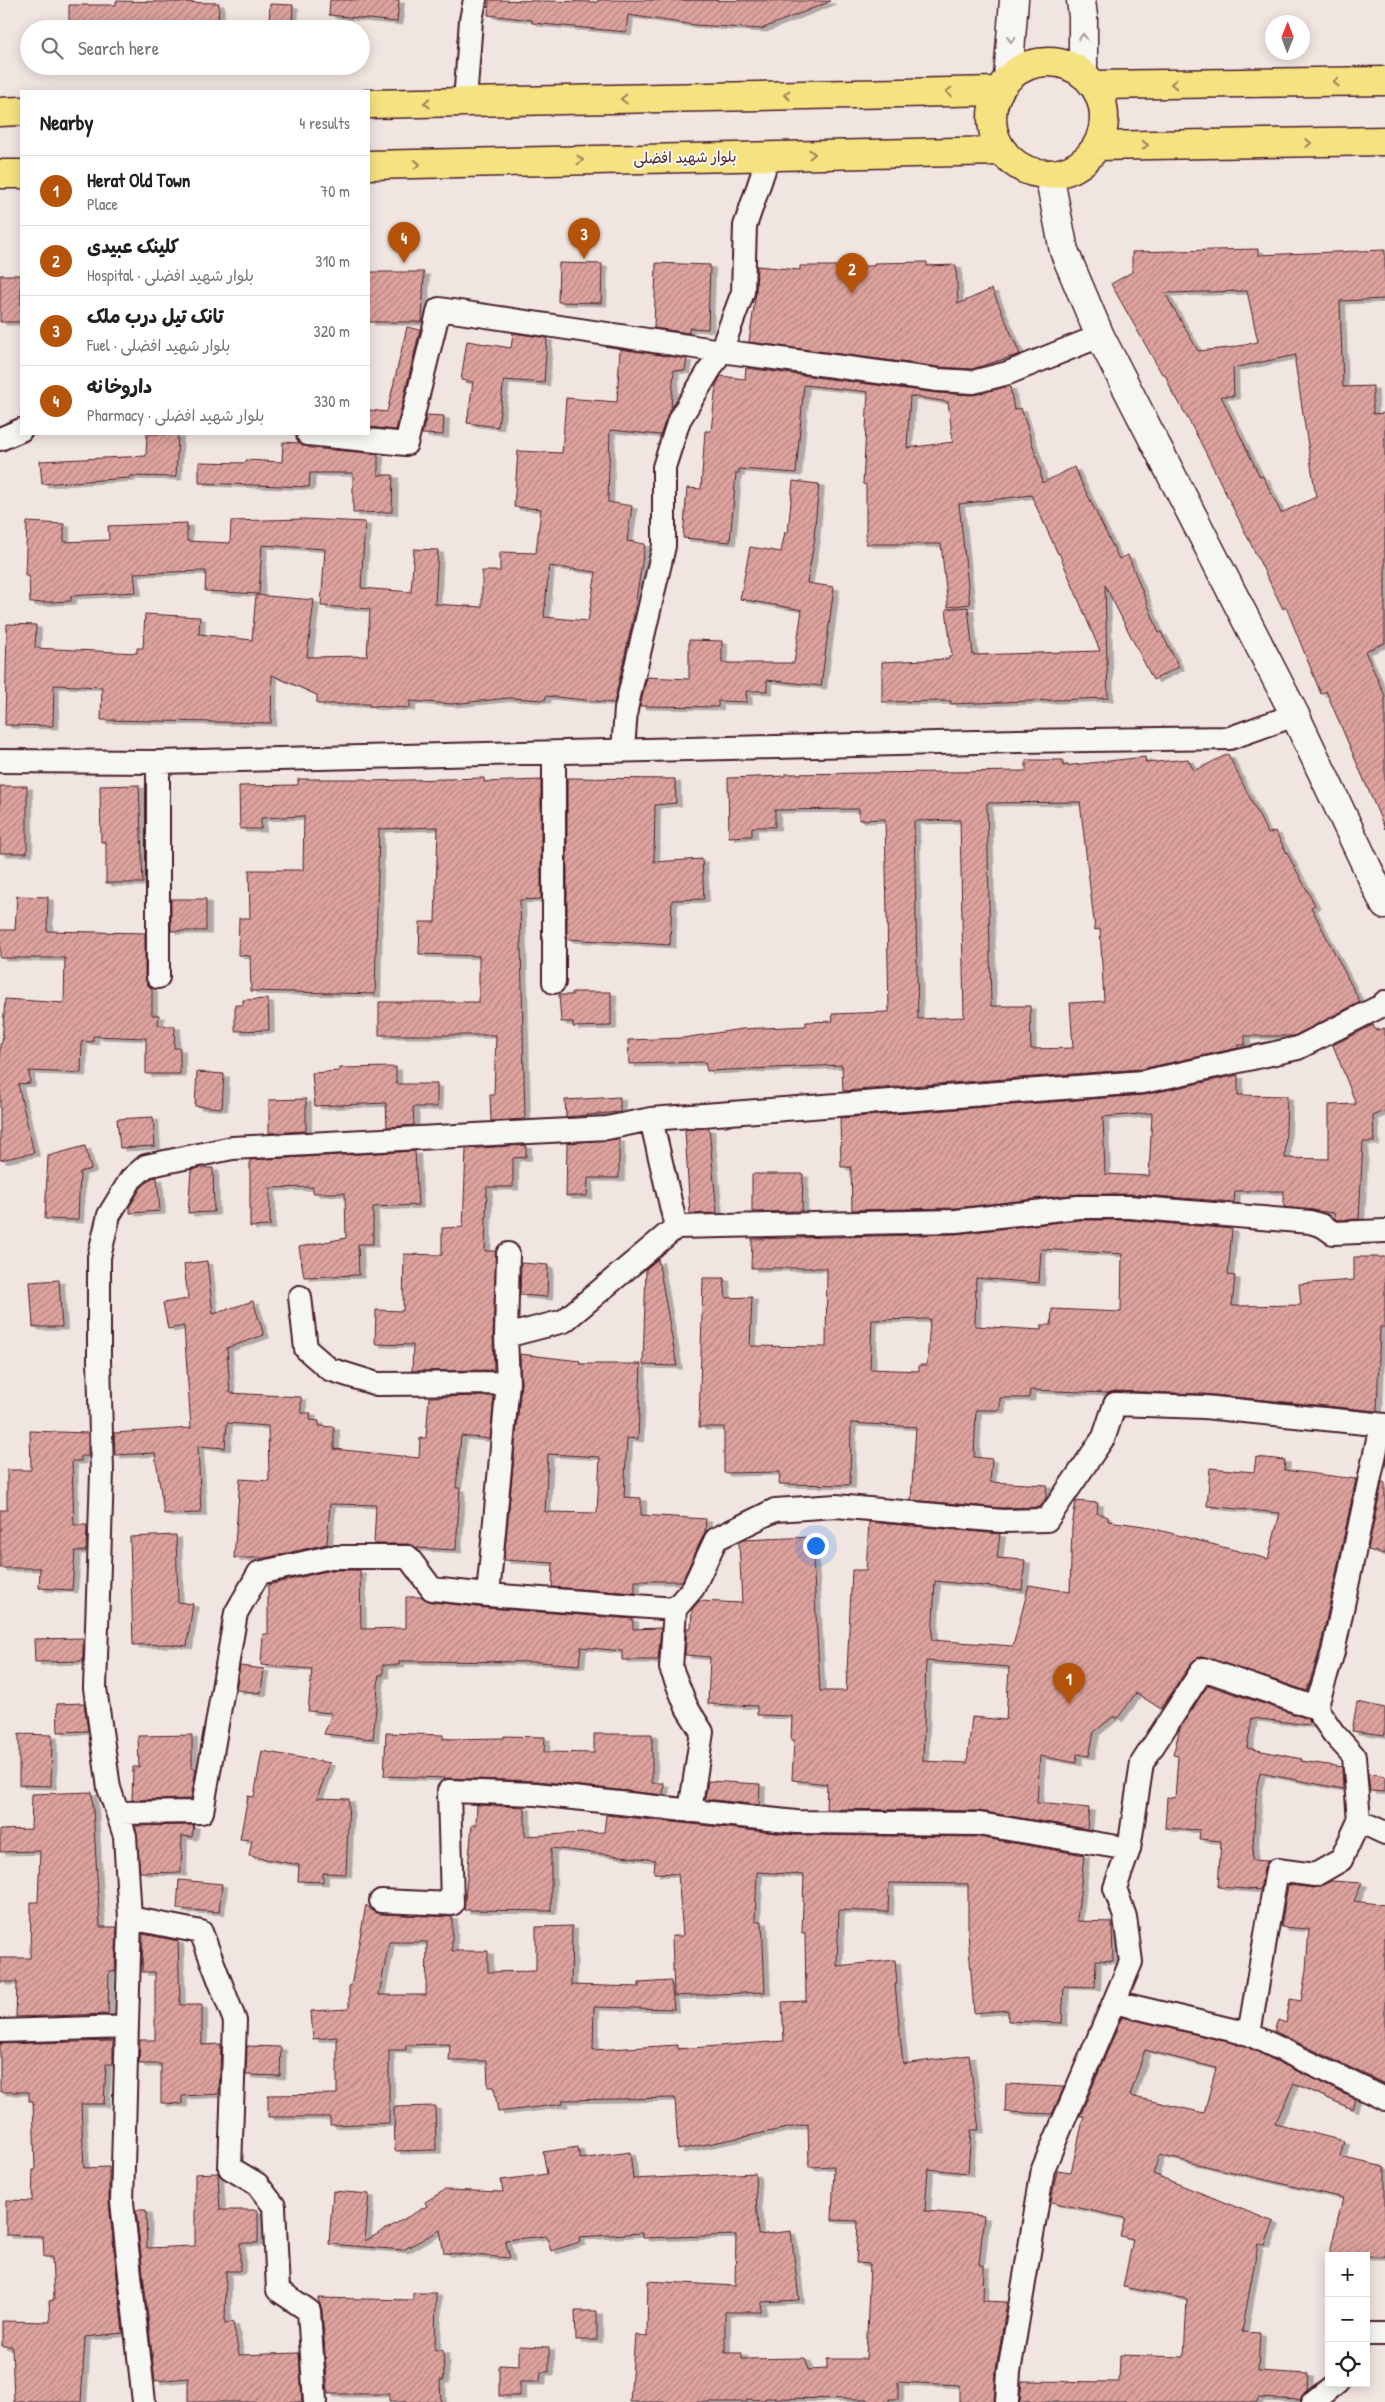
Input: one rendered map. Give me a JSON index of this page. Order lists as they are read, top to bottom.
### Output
{
  "streets": {
    "main road": ["بلوار شهید افضلی"]
  },
  "north": "top",
  "page": {
    "search": "Search here",
    "heading": ["Nearby", "4 results"],
    "list": [
      {
        "mark": "1",
        "name": "Herat Old Town",
        "note": "Place",
        "value": "70 m"
      },
      {
        "mark": "2",
        "name": "کلینک عبیدی",
        "note": "Hospital · بلوار شهید افضلی",
        "value": "310 m"
      },
      {
        "mark": "3",
        "name": "تانک تیل درب ملک",
        "note": "Fuel · بلوار شهید افضلی",
        "value": "320 m"
      },
      {
        "mark": "4",
        "name": "داروخانه",
        "note": "Pharmacy · بلوار شهید افضلی",
        "value": "330 m"
      }
    ],
    "pins": [
      "3",
      "4",
      "2",
      "1"
    ],
    "map_buttons": ["+", "−"]
  }
}
